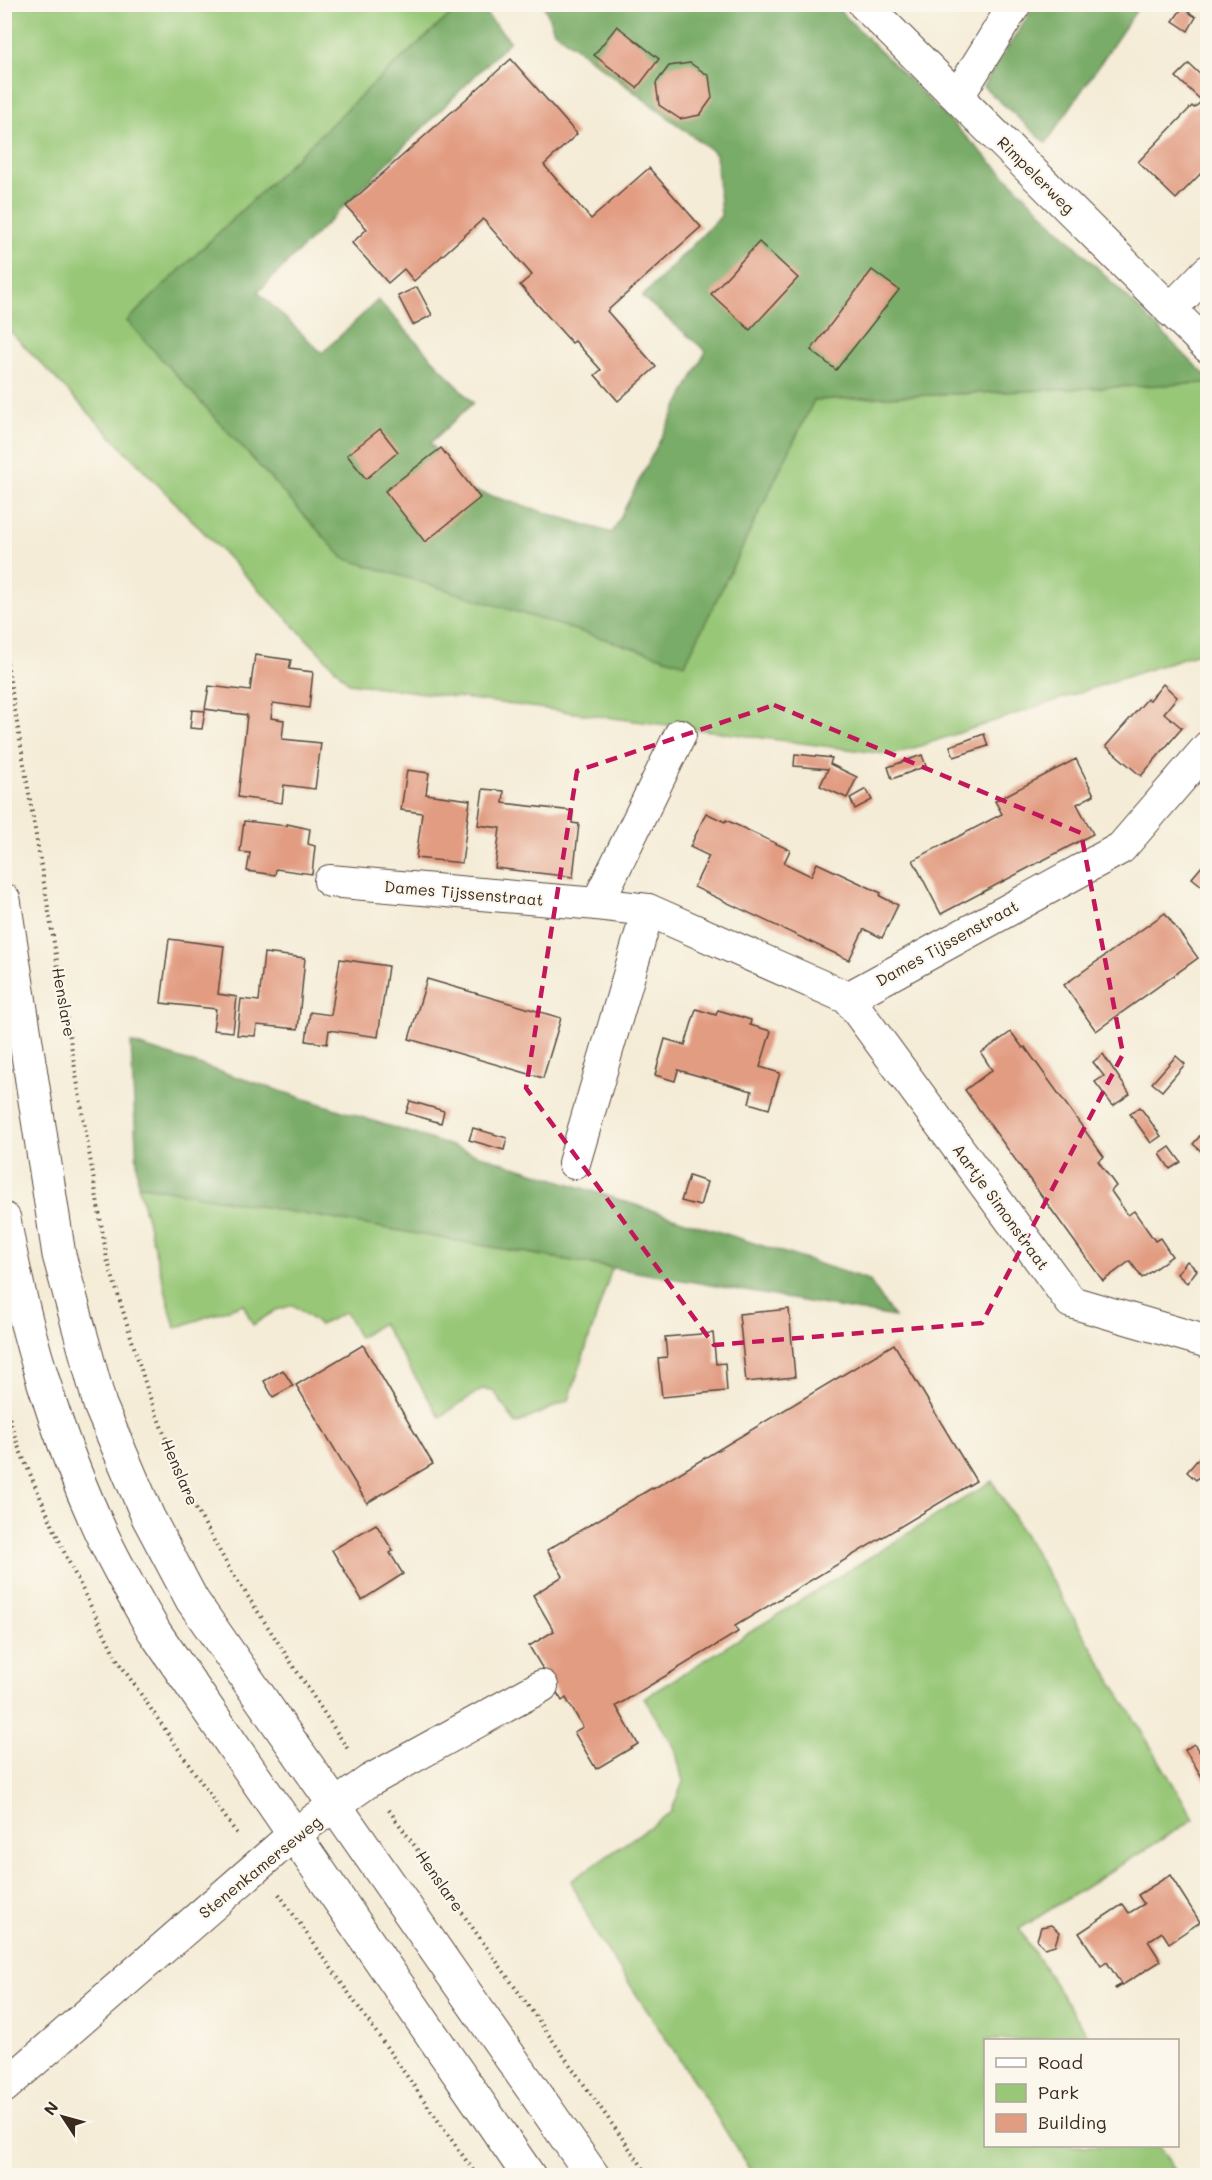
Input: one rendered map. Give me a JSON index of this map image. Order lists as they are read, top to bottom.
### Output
{
  "streets": {
    "street": [
      "Rimpelerweg",
      "Dames Tijssenstraat",
      "Aartje Simonstraat",
      "Stenenkamerseweg"
    ],
    "path": ["Henslare"]
  },
  "crossings": [
    ["Dames Tijssenstraat", "Aartje Simonstraat"],
    ["Henslare", "Stenenkamerseweg"]
  ],
  "legend": ["Road", "Park", "Building"],
  "north": "top left"
}
